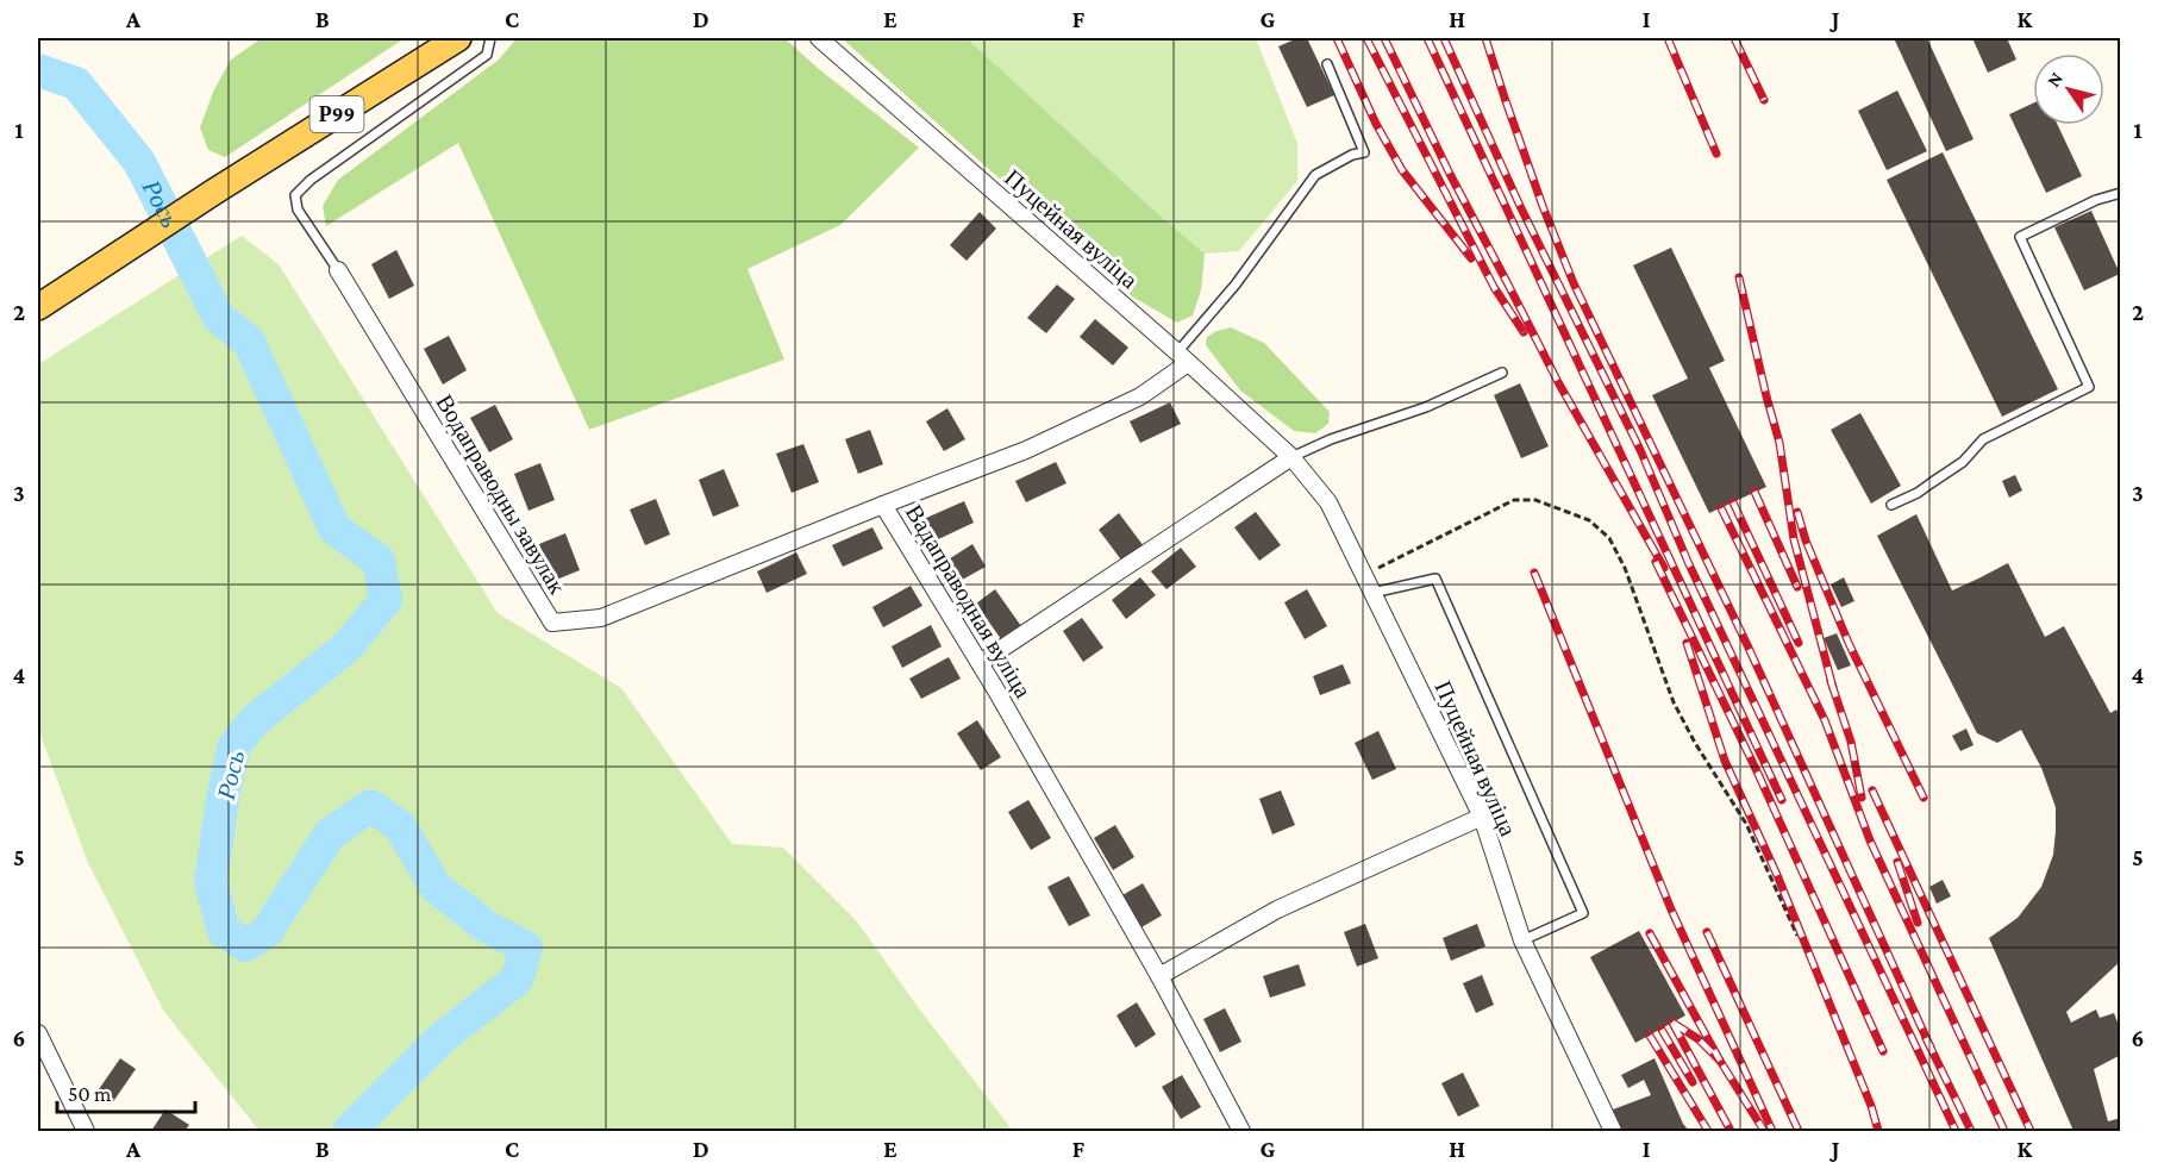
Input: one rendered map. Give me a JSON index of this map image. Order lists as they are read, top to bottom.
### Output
{
  "streets": {
    "main road": ["Р99"],
    "street": ["Пуцейная вуліца", "Водаправодны завулак", "Вадаправодная вуліца"]
  },
  "crossings": [
    ["Пуцейная вуліца", "Вадаправодная вуліца"],
    ["Водаправодны завулак", "Вадаправодная вуліца"]
  ],
  "water": ["Рось"],
  "scale_bar": "50 m",
  "north": "top left",
  "grid": {
    "columns": [
      "A",
      "B",
      "C",
      "D",
      "E",
      "F",
      "G",
      "H",
      "I",
      "J",
      "K"
    ],
    "rows": [
      "1",
      "2",
      "3",
      "4",
      "5",
      "6"
    ]
  }
}
